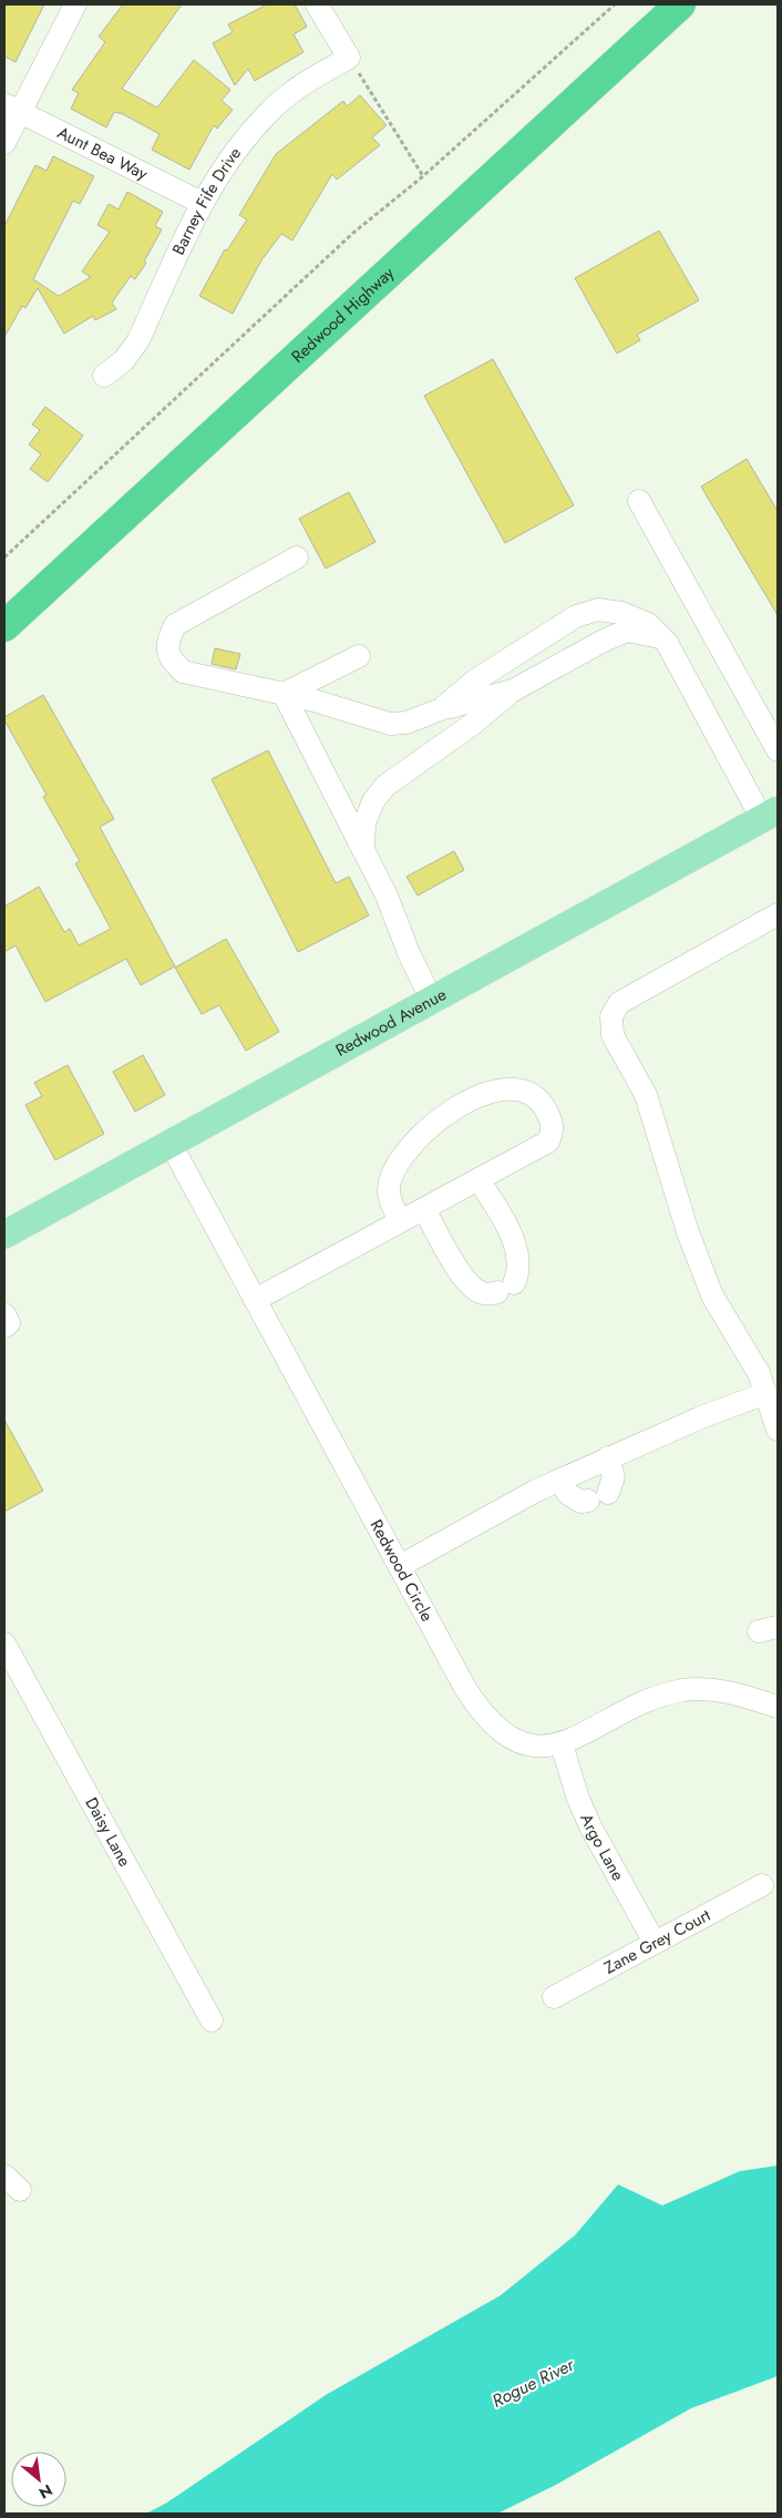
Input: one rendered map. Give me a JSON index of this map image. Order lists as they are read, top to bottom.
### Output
{
  "streets": {
    "highway": ["Redwood Highway"],
    "main road": ["Redwood Avenue"],
    "street": [
      "Aunt Bea Way",
      "Barney Fife Drive",
      "Redwood Circle",
      "Daisy Lane",
      "Argo Lane",
      "Zane Grey Court"
    ]
  },
  "crossings": [
    ["Aunt Bea Way", "Barney Fife Drive"],
    ["Redwood Avenue", "Redwood Circle"],
    ["Redwood Circle", "Argo Lane"],
    ["Argo Lane", "Zane Grey Court"]
  ],
  "water": ["Rogue River"],
  "north": "bottom right"
}
